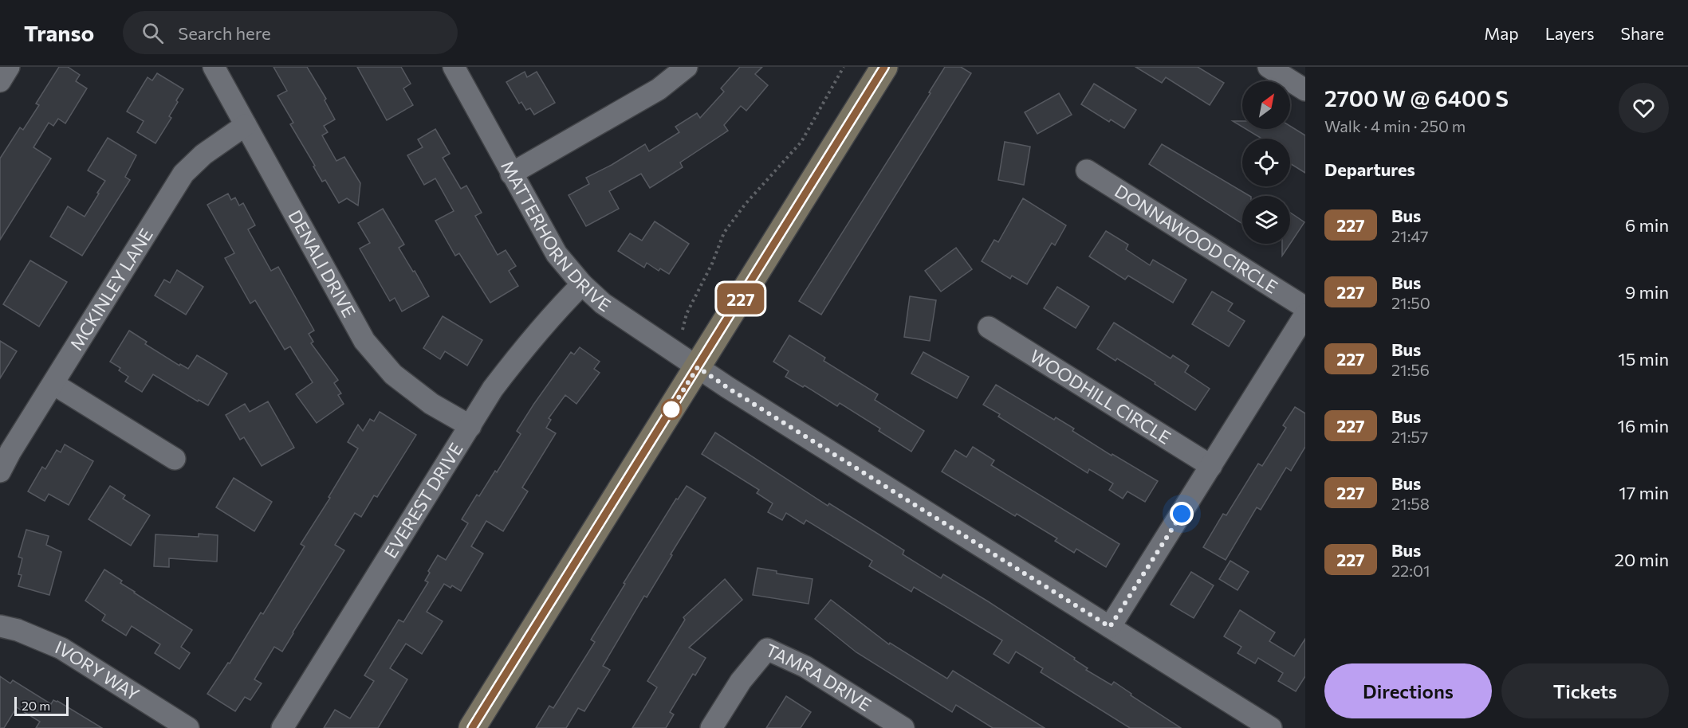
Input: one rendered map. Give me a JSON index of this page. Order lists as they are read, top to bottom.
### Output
{
  "streets": {
    "street": [
      "MATTERHORN DRIVE",
      "DONNAWOOD CIRCLE",
      "DENALI DRIVE",
      "MCKINLEY LANE",
      "WOODHILL CIRCLE",
      "EVEREST DRIVE",
      "IVORY WAY",
      "TAMRA DRIVE"
    ]
  },
  "crossings": [
    ["MATTERHORN DRIVE", "EVEREST DRIVE"],
    ["DENALI DRIVE", "MCKINLEY LANE"],
    ["DENALI DRIVE", "EVEREST DRIVE"]
  ],
  "lines": ["bus line 227"],
  "scale_bar": "20 m",
  "north": "top right",
  "page": {
    "header": "Transo",
    "search": "Search here",
    "nav": ["Map", "Layers", "Share"],
    "on_map": "227",
    "heading": [
      ["2700 W @ 6400 S", "Walk · 4 min · 250 m"],
      "Departures"
    ],
    "list": [
      {
        "mark": "227",
        "name": "Bus",
        "note": "21:47",
        "value": "6 min"
      },
      {
        "mark": "227",
        "name": "Bus",
        "note": "21:50",
        "value": "9 min"
      },
      {
        "mark": "227",
        "name": "Bus",
        "note": "21:56",
        "value": "15 min"
      },
      {
        "mark": "227",
        "name": "Bus",
        "note": "21:57",
        "value": "16 min"
      },
      {
        "mark": "227",
        "name": "Bus",
        "note": "21:58",
        "value": "17 min"
      },
      {
        "mark": "227",
        "name": "Bus",
        "note": "22:01",
        "value": "20 min"
      }
    ],
    "buttons": ["Directions", "Tickets"],
    "scale": "20 m"
  }
}
